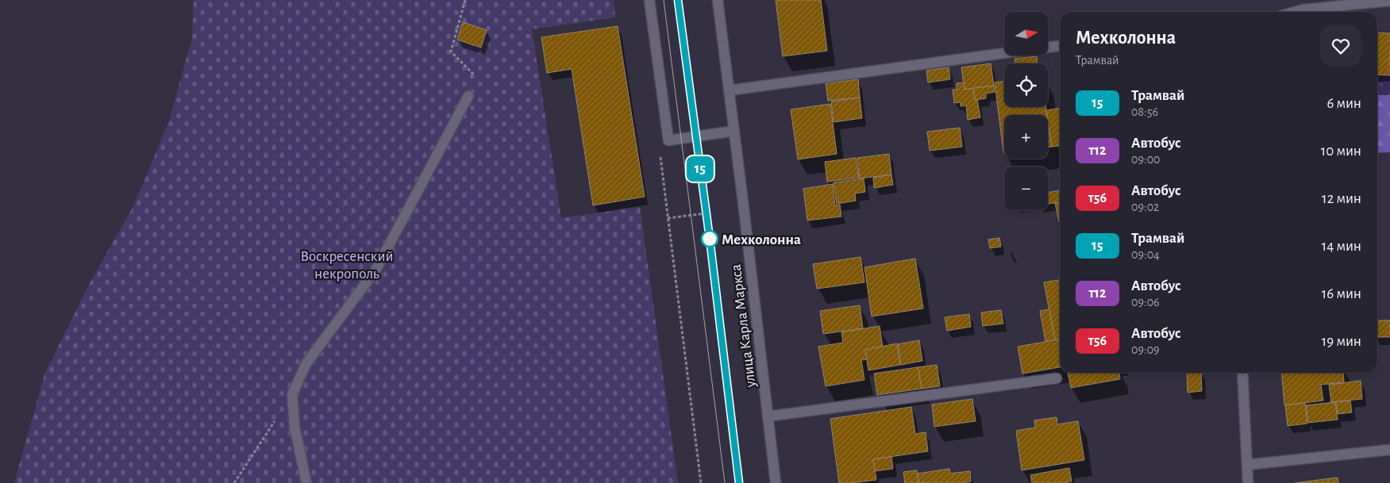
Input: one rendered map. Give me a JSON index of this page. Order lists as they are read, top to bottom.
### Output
{
  "streets": {
    "street": ["улица Карла Маркса"]
  },
  "parks": ["Воскресенский некрополь"],
  "places": ["Мехколонна"],
  "lines": ["tram line 15"],
  "north": "right",
  "page": {
    "on_map": "15",
    "map_buttons": ["+", "−"],
    "heading": ["Мехколонна", "Трамвай"],
    "list": [
      {
        "mark": "15",
        "name": "Трамвай",
        "note": "08:56",
        "value": "6 мин"
      },
      {
        "mark": "т12",
        "name": "Автобус",
        "note": "09:00",
        "value": "10 мин"
      },
      {
        "mark": "т56",
        "name": "Автобус",
        "note": "09:02",
        "value": "12 мин"
      },
      {
        "mark": "15",
        "name": "Трамвай",
        "note": "09:04",
        "value": "14 мин"
      },
      {
        "mark": "т12",
        "name": "Автобус",
        "note": "09:06",
        "value": "16 мин"
      },
      {
        "mark": "т56",
        "name": "Автобус",
        "note": "09:09",
        "value": "19 мин"
      }
    ]
  }
}
